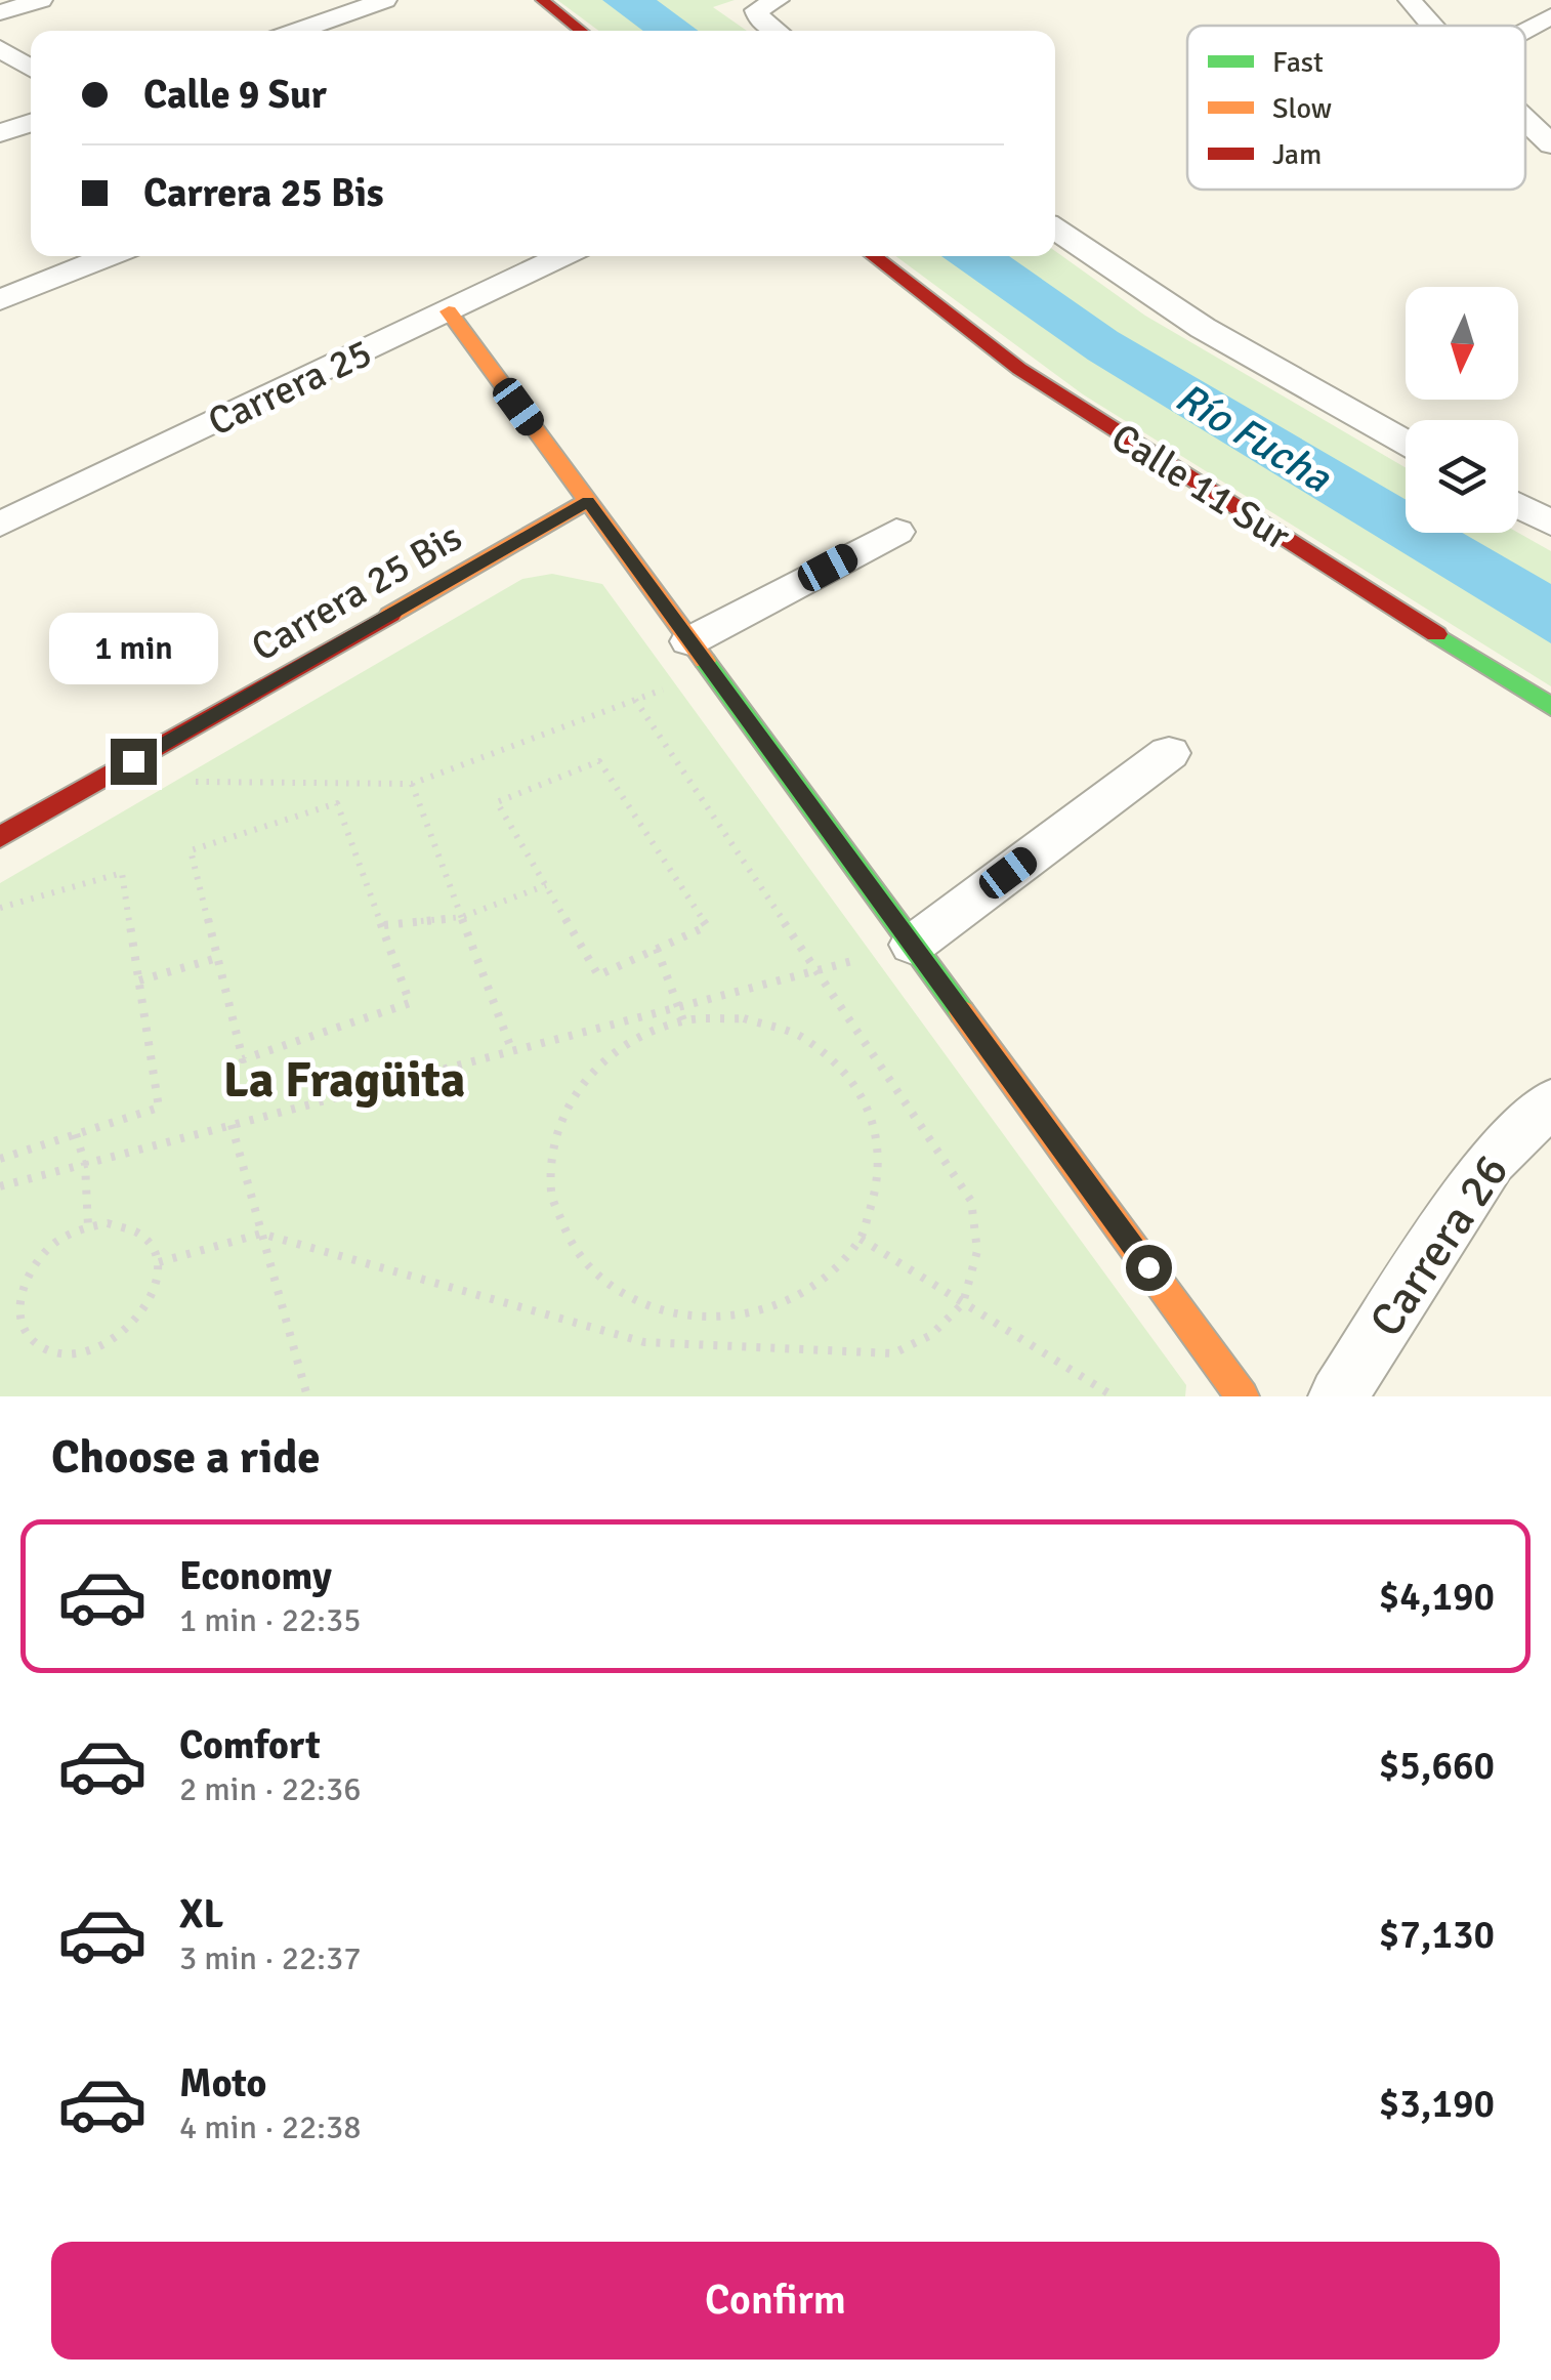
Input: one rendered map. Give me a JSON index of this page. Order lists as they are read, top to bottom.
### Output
{
  "streets": {
    "street": [
      "Carrera 25",
      "Calle 11 Sur",
      "Carrera 25 Bis",
      "Carrera 26"
    ]
  },
  "districts": ["La Fragüita"],
  "water": ["Río Fucha"],
  "legend": ["Fast", "Slow", "Jam"],
  "north": "bottom",
  "page": {
    "banner": ["Calle 9 Sur", "Carrera 25 Bis"],
    "bubble": "1 min",
    "heading": "Choose a ride",
    "list": [
      {
        "name": "Economy",
        "note": "1 min · 22:35",
        "value": "$4,190"
      },
      {
        "name": "Comfort",
        "note": "2 min · 22:36",
        "value": "$5,660"
      },
      {
        "name": "XL",
        "note": "3 min · 22:37",
        "value": "$7,130"
      },
      {
        "name": "Moto",
        "note": "4 min · 22:38",
        "value": "$3,190"
      }
    ],
    "buttons": "Confirm"
  }
}
